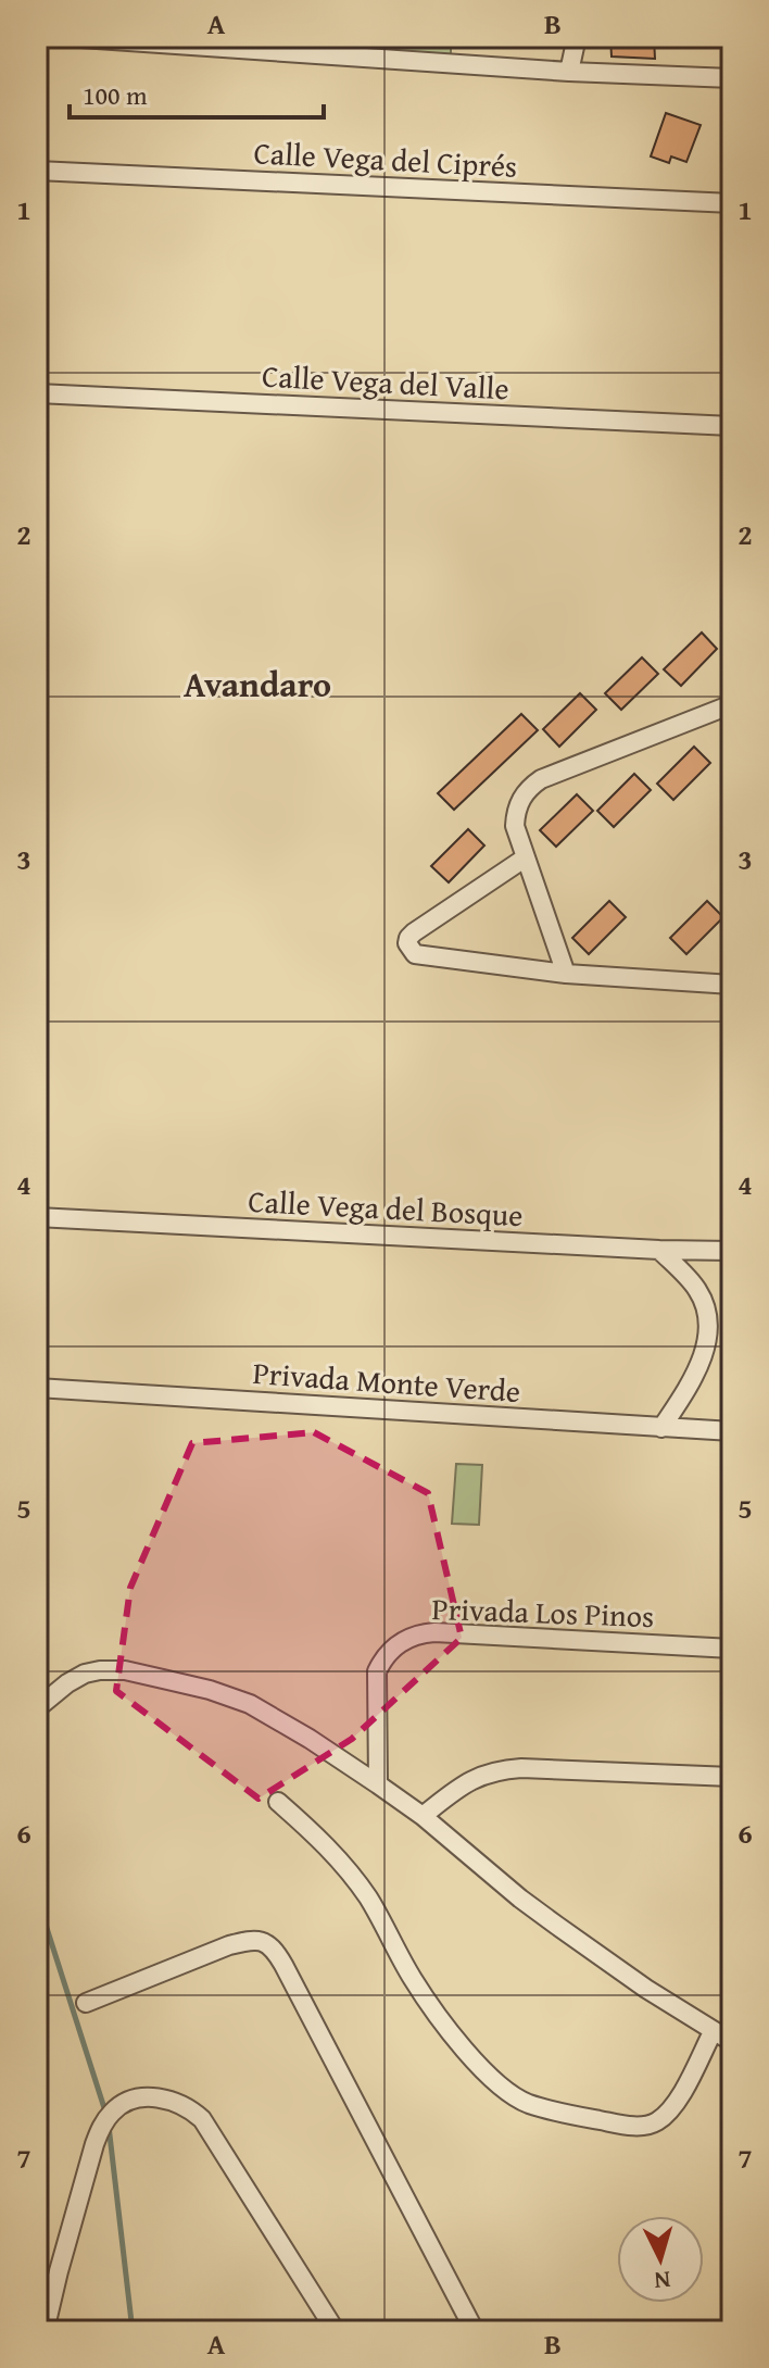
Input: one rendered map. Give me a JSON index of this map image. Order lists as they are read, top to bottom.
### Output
{
  "streets": {
    "street": [
      "Calle Vega del Ciprés",
      "Calle Vega del Valle",
      "Calle Vega del Bosque",
      "Privada Monte Verde",
      "Privada Los Pinos"
    ]
  },
  "districts": ["Avandaro"],
  "scale_bar": "100 m",
  "north": "bottom",
  "grid": {
    "columns": ["A", "B"],
    "rows": [
      "1",
      "2",
      "3",
      "4",
      "5",
      "6",
      "7"
    ]
  }
}
